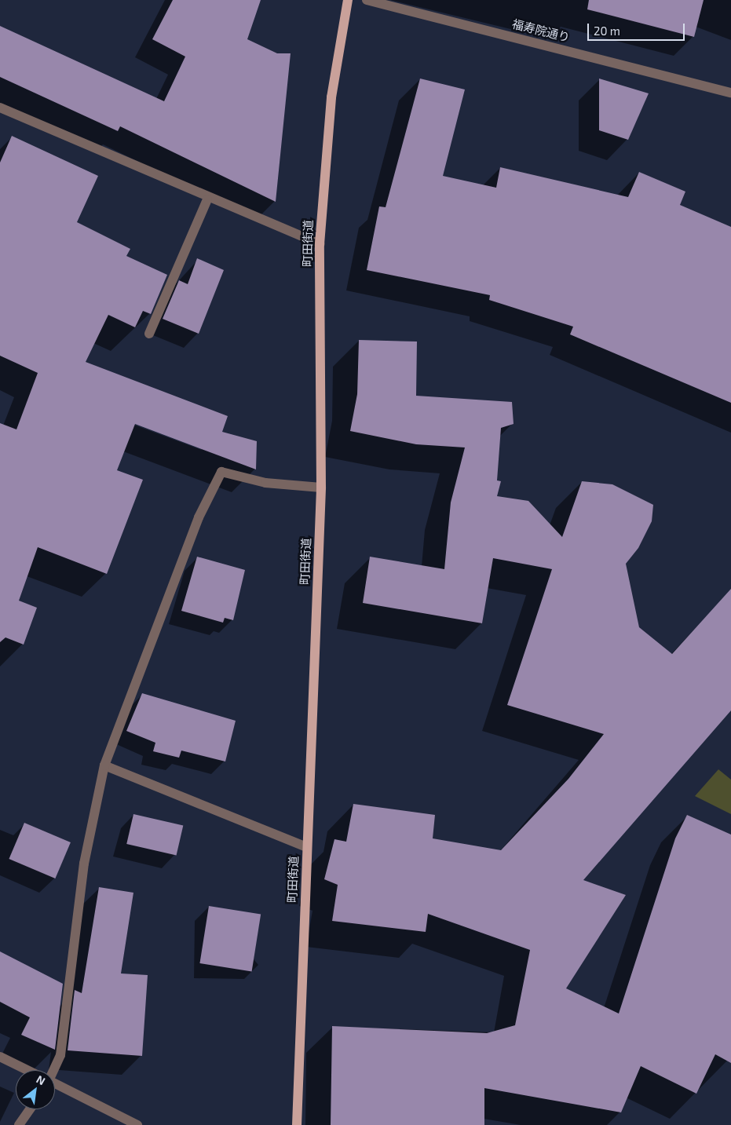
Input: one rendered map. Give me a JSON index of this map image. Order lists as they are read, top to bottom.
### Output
{
  "streets": {
    "main road": ["町田街道"],
    "street": ["福寿院通り"]
  },
  "scale_bar": "20 m",
  "north": "top right"
}
